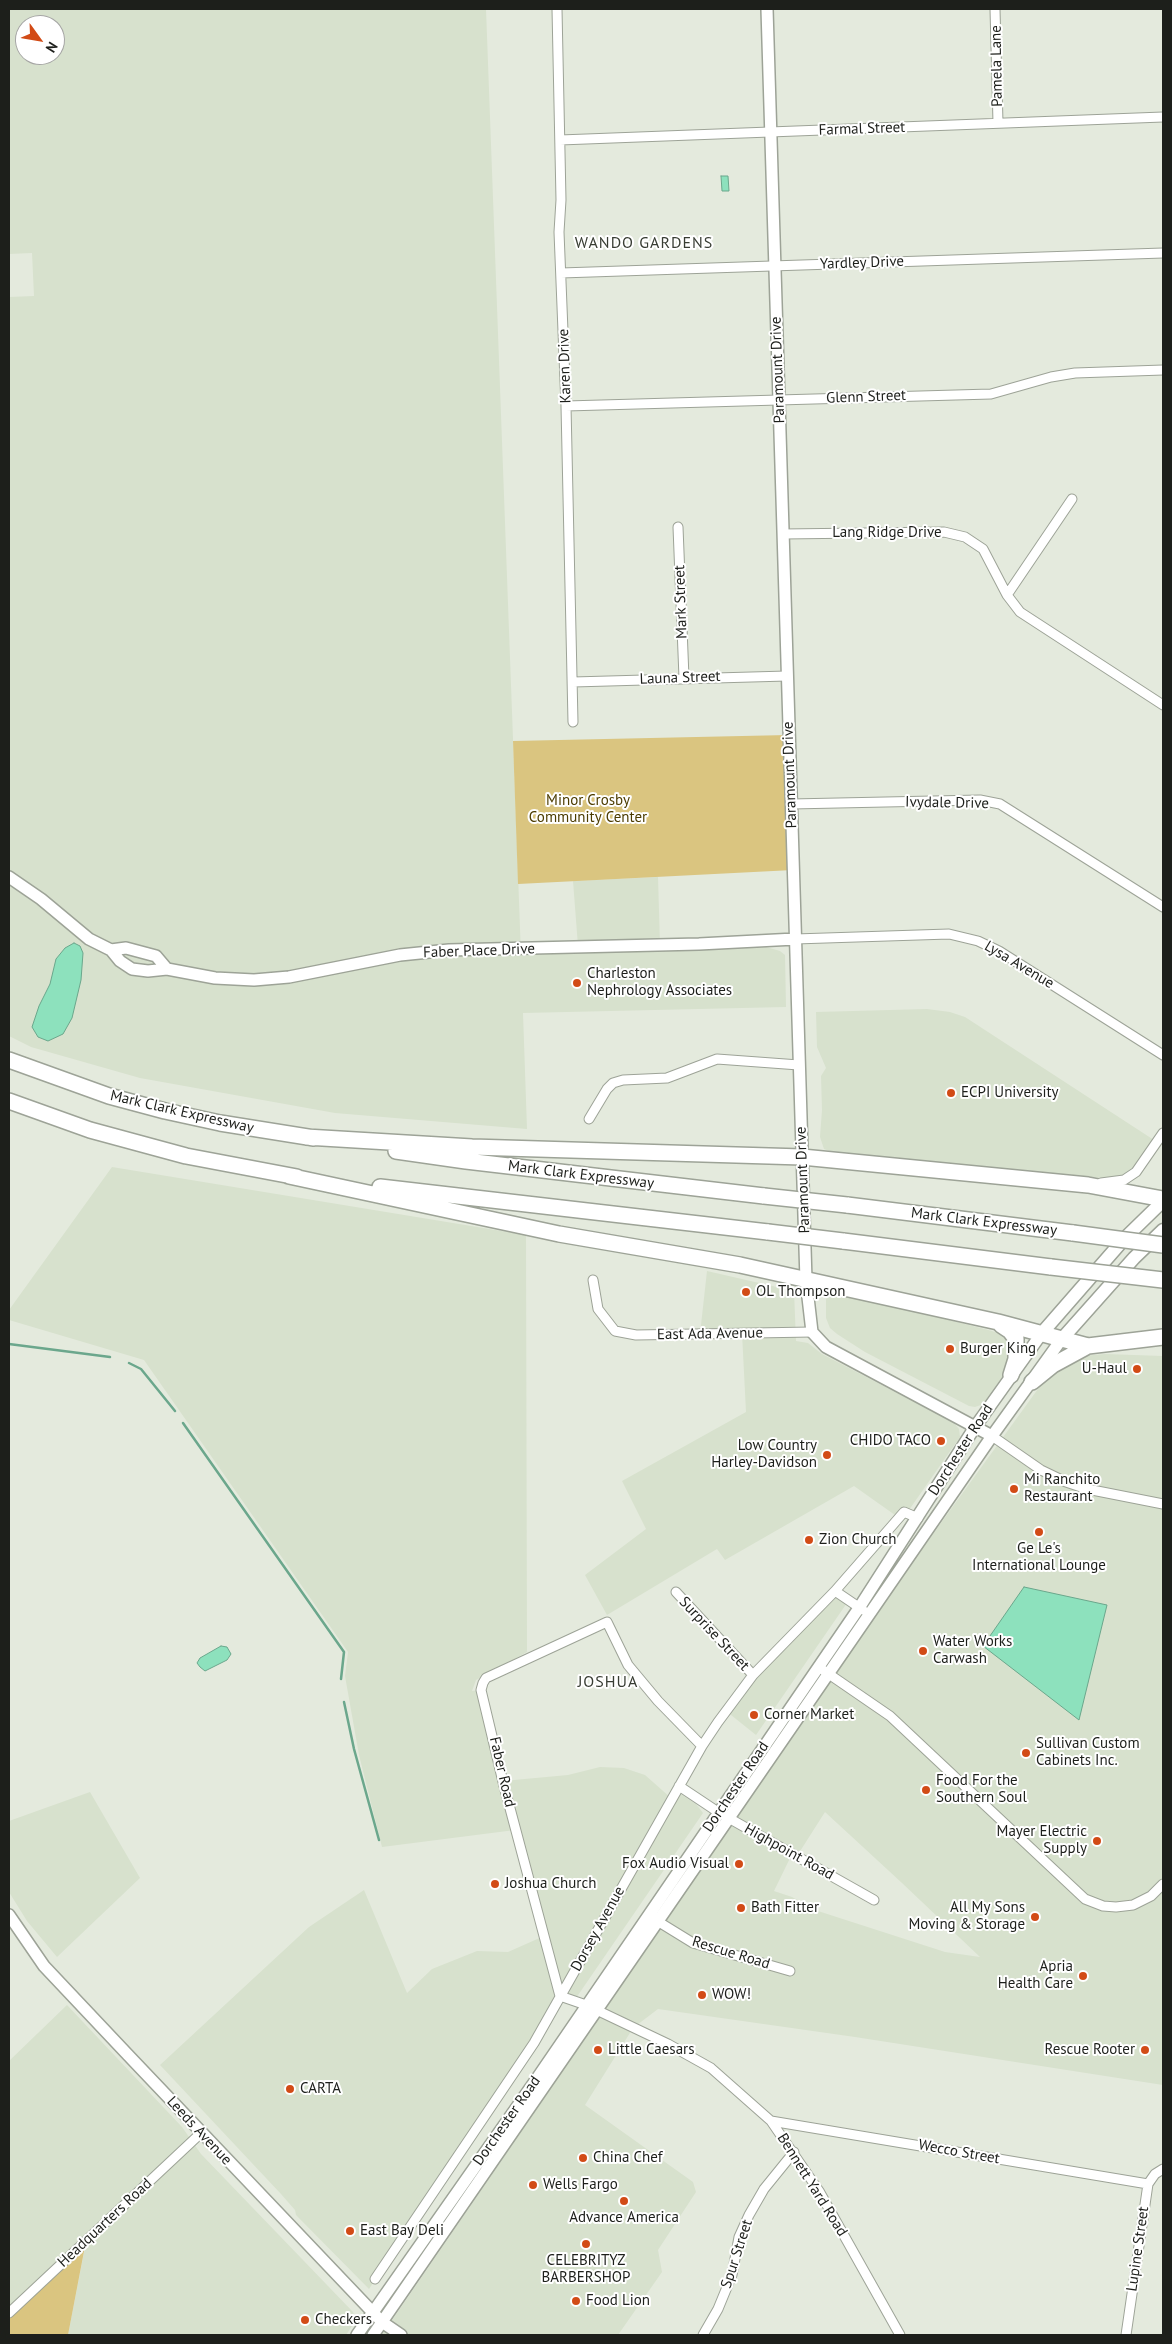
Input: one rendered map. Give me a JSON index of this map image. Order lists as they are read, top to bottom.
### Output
{
  "streets": {
    "highway": ["Mark Clark Expressway"],
    "main road": ["Dorchester Road"],
    "street": [
      "Pamela Lane",
      "Farmal Street",
      "Yardley Drive",
      "Karen Drive",
      "Paramount Drive",
      "Glenn Street",
      "Lang Ridge Drive",
      "Mark Street",
      "Launa Street",
      "Ivydale Drive",
      "Faber Place Drive",
      "Lysa Avenue",
      "East Ada Avenue",
      "Surprise Street",
      "Faber Road",
      "Highpoint Road",
      "Dorsey Avenue",
      "Rescue Road",
      "Leeds Avenue",
      "Wecco Street",
      "Bennett Yard Road",
      "Headquarters Road",
      "Lupine Street",
      "Spur Street"
    ]
  },
  "crossings": [
    ["Pamela Lane", "Farmal Street"],
    ["Farmal Street", "Karen Drive"],
    ["Farmal Street", "Paramount Drive"],
    ["Yardley Drive", "Karen Drive"],
    ["Yardley Drive", "Paramount Drive"],
    ["Karen Drive", "Glenn Street"],
    ["Karen Drive", "Launa Street"],
    ["Paramount Drive", "Glenn Street"],
    ["Paramount Drive", "Lang Ridge Drive"],
    ["Paramount Drive", "Launa Street"],
    ["Paramount Drive", "Ivydale Drive"],
    ["Paramount Drive", "Faber Place Drive"],
    ["Paramount Drive", "Lysa Avenue"],
    ["Paramount Drive", "East Ada Avenue"],
    ["Mark Street", "Launa Street"],
    ["Faber Place Drive", "Lysa Avenue"],
    ["Dorchester Road", "Highpoint Road"],
    ["Dorchester Road", "Dorsey Avenue"],
    ["Dorchester Road", "Rescue Road"],
    ["Dorchester Road", "Leeds Avenue"],
    ["Dorchester Road", "Bennett Yard Road"],
    ["Surprise Street", "Dorsey Avenue"],
    ["Faber Road", "Dorsey Avenue"],
    ["Faber Road", "Bennett Yard Road"],
    ["Highpoint Road", "Dorsey Avenue"],
    ["Dorsey Avenue", "Bennett Yard Road"],
    ["Leeds Avenue", "Headquarters Road"],
    ["Wecco Street", "Bennett Yard Road"],
    ["Wecco Street", "Lupine Street"],
    ["Bennett Yard Road", "Spur Street"]
  ],
  "districts": ["WANDO GARDENS", "JOSHUA"],
  "parks": ["Minor Crosby Community Center"],
  "places": [
    "Charleston Nephrology Associates",
    "ECPI University",
    "OL Thompson",
    "Burger King",
    "U-Haul",
    "CHIDO TACO",
    "Low Country Harley-Davidson",
    "Mi Ranchito Restaurant",
    "Ge Le's International Lounge",
    "Zion Church",
    "Water Works Carwash",
    "Corner Market",
    "Sullivan Custom Cabinets Inc.",
    "Food For the Southern Soul",
    "Mayer Electric Supply",
    "Fox Audio Visual",
    "Joshua Church",
    "Bath Fitter",
    "All My Sons Moving & Storage",
    "Apria Health Care",
    "WOW!",
    "Little Caesars",
    "Rescue Rooter",
    "CARTA",
    "China Chef",
    "Wells Fargo",
    "Advance America",
    "East Bay Deli",
    "CELEBRITYZ BARBERSHOP",
    "Food Lion",
    "Checkers"
  ],
  "north": "bottom right"
}
